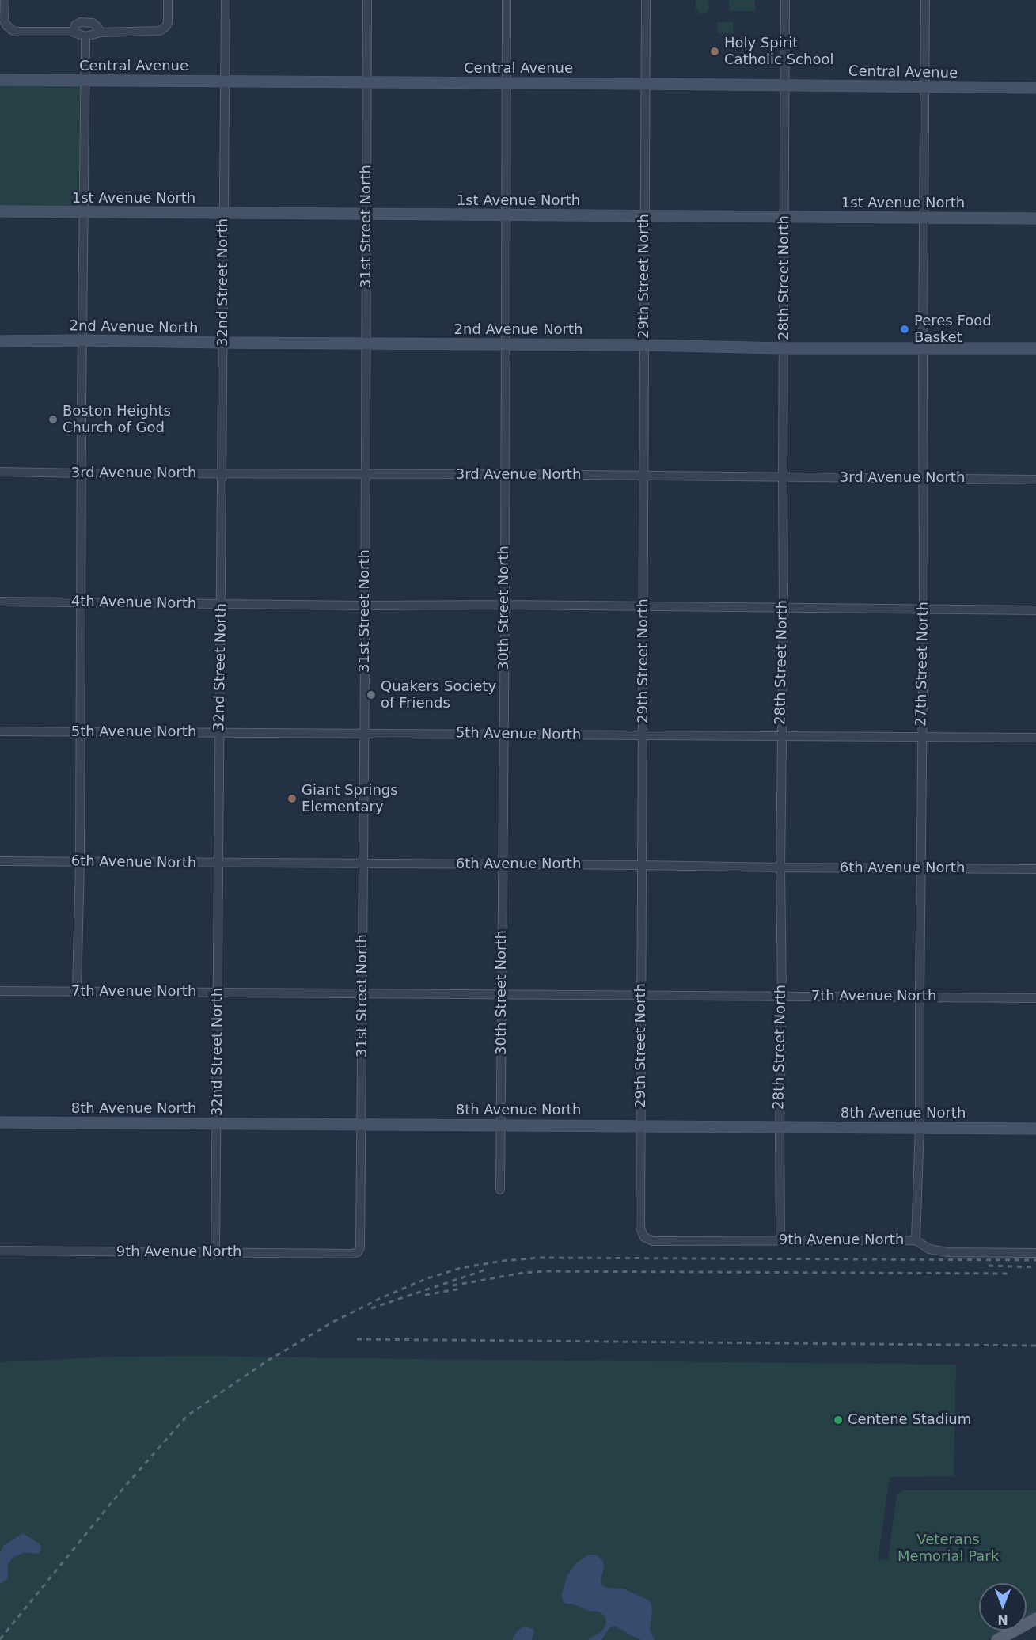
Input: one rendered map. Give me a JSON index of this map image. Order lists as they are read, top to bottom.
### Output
{
  "streets": {
    "main road": [
      "Central Avenue",
      "1st Avenue North",
      "2nd Avenue North",
      "8th Avenue North"
    ],
    "street": [
      "31st Street North",
      "29th Street North",
      "28th Street North",
      "32nd Street North",
      "3rd Avenue North",
      "4th Avenue North",
      "30th Street North",
      "27th Street North",
      "5th Avenue North",
      "6th Avenue North",
      "7th Avenue North",
      "9th Avenue North"
    ]
  },
  "crossings": [
    ["Central Avenue", "31st Street North"],
    ["Central Avenue", "29th Street North"],
    ["Central Avenue", "28th Street North"],
    ["Central Avenue", "32nd Street North"],
    ["Central Avenue", "30th Street North"],
    ["Central Avenue", "27th Street North"],
    ["1st Avenue North", "31st Street North"],
    ["1st Avenue North", "29th Street North"],
    ["1st Avenue North", "28th Street North"],
    ["1st Avenue North", "32nd Street North"],
    ["1st Avenue North", "30th Street North"],
    ["1st Avenue North", "27th Street North"],
    ["31st Street North", "2nd Avenue North"],
    ["31st Street North", "3rd Avenue North"],
    ["31st Street North", "4th Avenue North"],
    ["31st Street North", "5th Avenue North"],
    ["31st Street North", "6th Avenue North"],
    ["31st Street North", "7th Avenue North"],
    ["31st Street North", "8th Avenue North"],
    ["31st Street North", "9th Avenue North"],
    ["29th Street North", "2nd Avenue North"],
    ["29th Street North", "3rd Avenue North"],
    ["29th Street North", "4th Avenue North"],
    ["29th Street North", "5th Avenue North"],
    ["29th Street North", "6th Avenue North"],
    ["29th Street North", "7th Avenue North"],
    ["29th Street North", "8th Avenue North"],
    ["29th Street North", "9th Avenue North"],
    ["28th Street North", "2nd Avenue North"],
    ["28th Street North", "3rd Avenue North"],
    ["28th Street North", "4th Avenue North"],
    ["28th Street North", "5th Avenue North"],
    ["28th Street North", "6th Avenue North"],
    ["28th Street North", "7th Avenue North"],
    ["28th Street North", "8th Avenue North"],
    ["28th Street North", "9th Avenue North"],
    ["32nd Street North", "2nd Avenue North"],
    ["32nd Street North", "3rd Avenue North"],
    ["32nd Street North", "4th Avenue North"],
    ["32nd Street North", "5th Avenue North"],
    ["32nd Street North", "6th Avenue North"],
    ["32nd Street North", "7th Avenue North"],
    ["32nd Street North", "8th Avenue North"],
    ["32nd Street North", "9th Avenue North"],
    ["2nd Avenue North", "30th Street North"],
    ["2nd Avenue North", "27th Street North"],
    ["3rd Avenue North", "30th Street North"],
    ["3rd Avenue North", "27th Street North"],
    ["4th Avenue North", "30th Street North"],
    ["4th Avenue North", "27th Street North"],
    ["30th Street North", "5th Avenue North"],
    ["30th Street North", "6th Avenue North"],
    ["30th Street North", "7th Avenue North"],
    ["30th Street North", "8th Avenue North"],
    ["27th Street North", "5th Avenue North"],
    ["27th Street North", "6th Avenue North"],
    ["27th Street North", "7th Avenue North"],
    ["27th Street North", "8th Avenue North"],
    ["27th Street North", "9th Avenue North"]
  ],
  "parks": ["Veterans Memorial Park"],
  "places": [
    "Holy Spirit Catholic School",
    "Peres Food Basket",
    "Boston Heights Church of God",
    "Quakers Society of Friends",
    "Giant Springs Elementary",
    "Centene Stadium"
  ],
  "north": "bottom"
}
